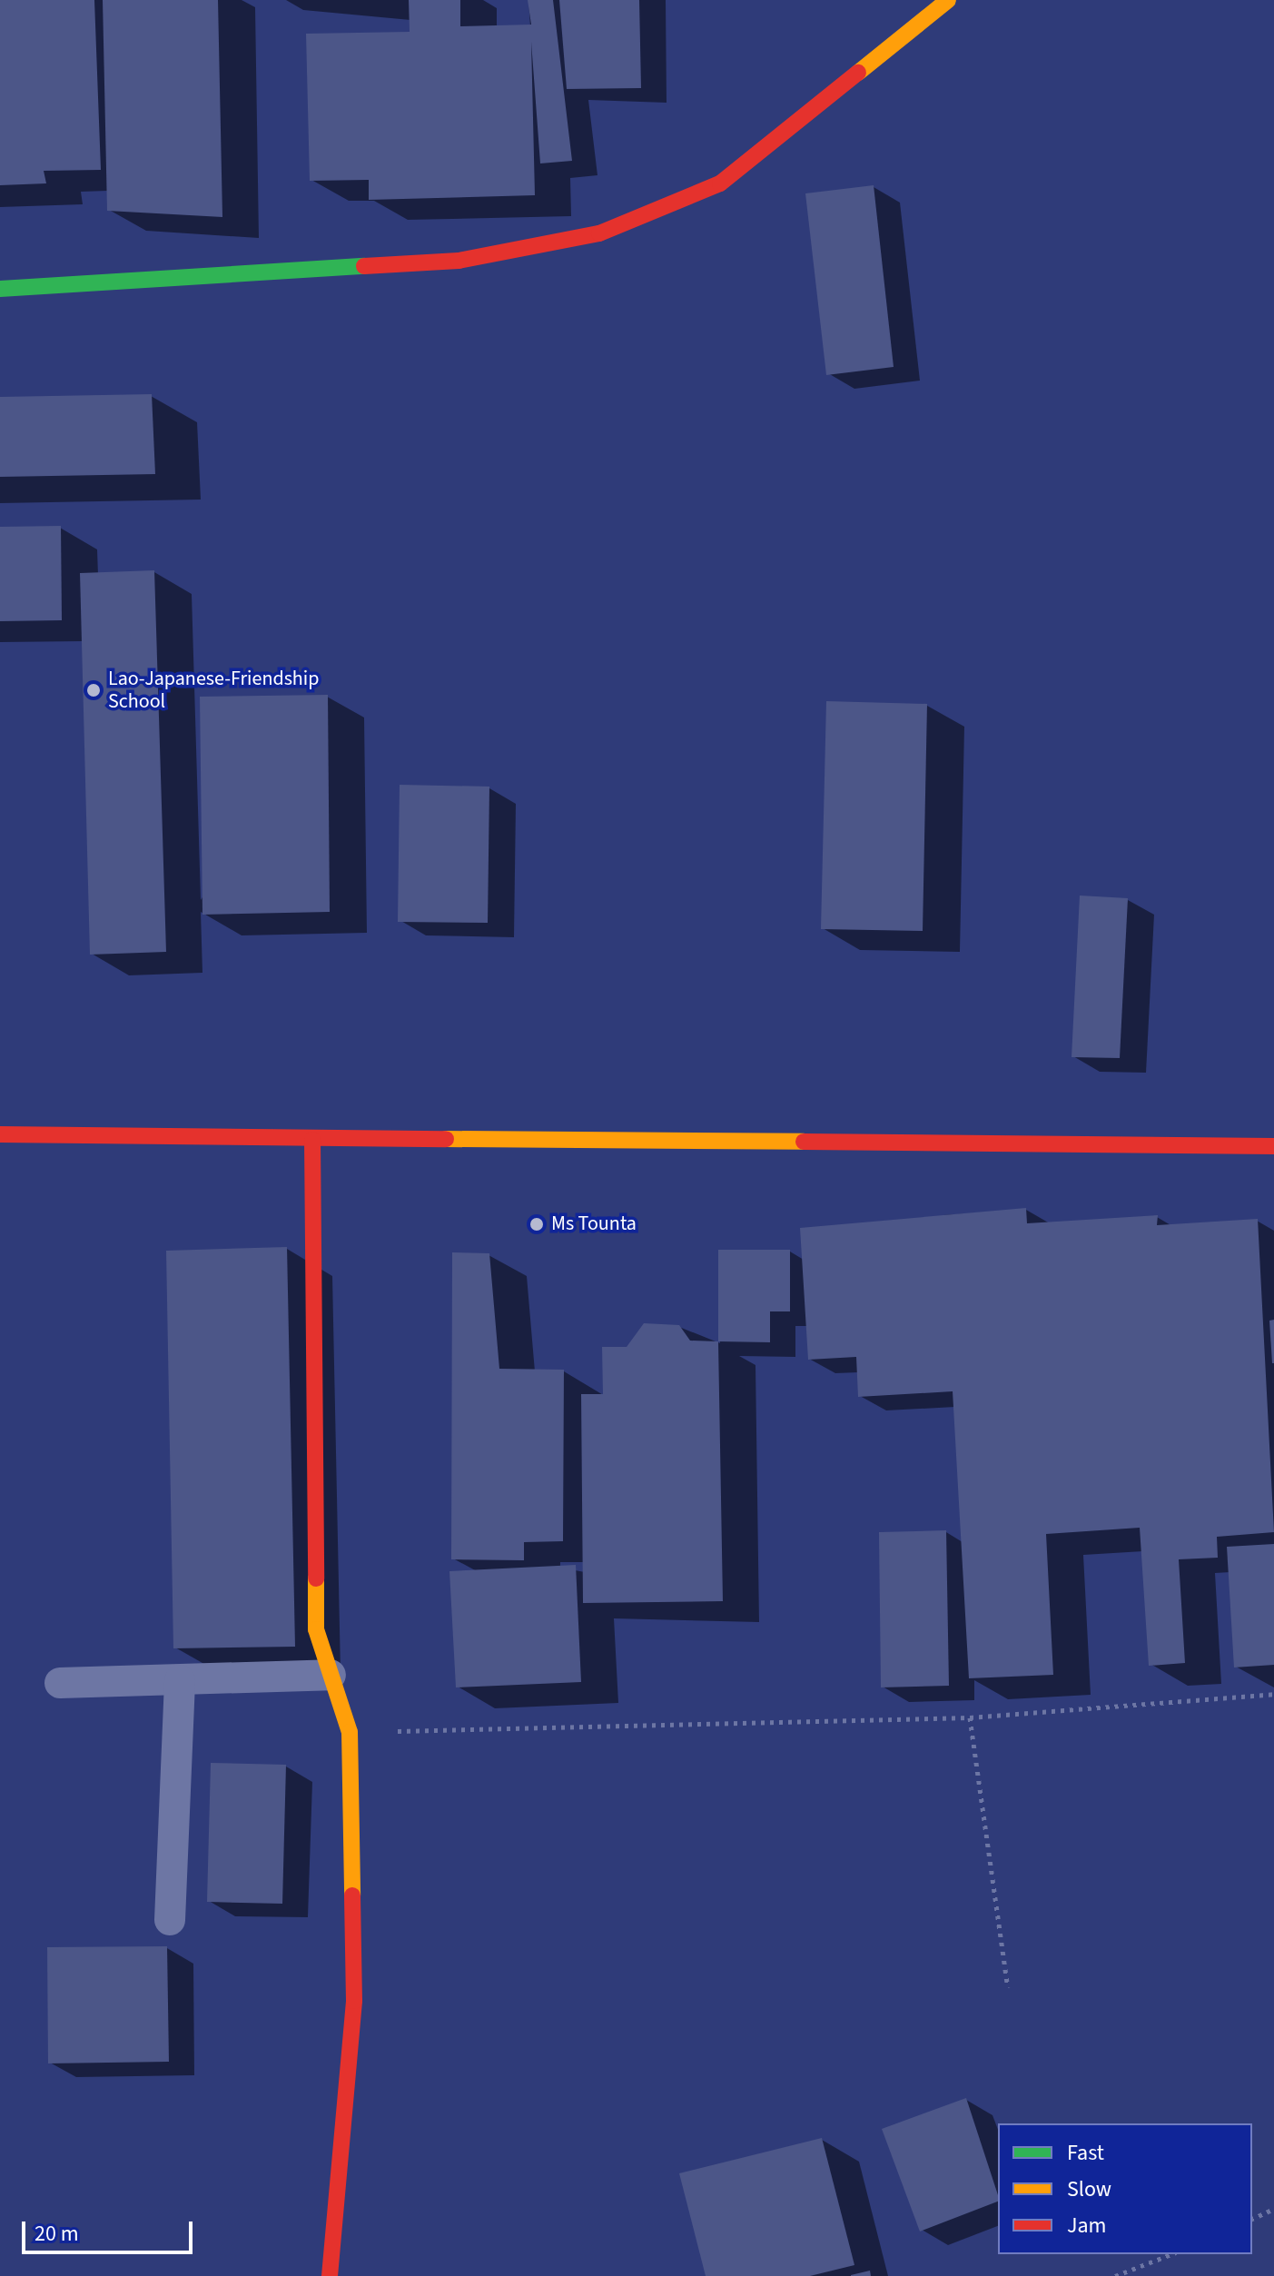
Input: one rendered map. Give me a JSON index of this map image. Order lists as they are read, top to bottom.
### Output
{
  "places": ["Lao-Japanese-Friendship School", "Ms Tounta"],
  "legend": ["Fast", "Slow", "Jam"],
  "scale_bar": "20 m"
}
